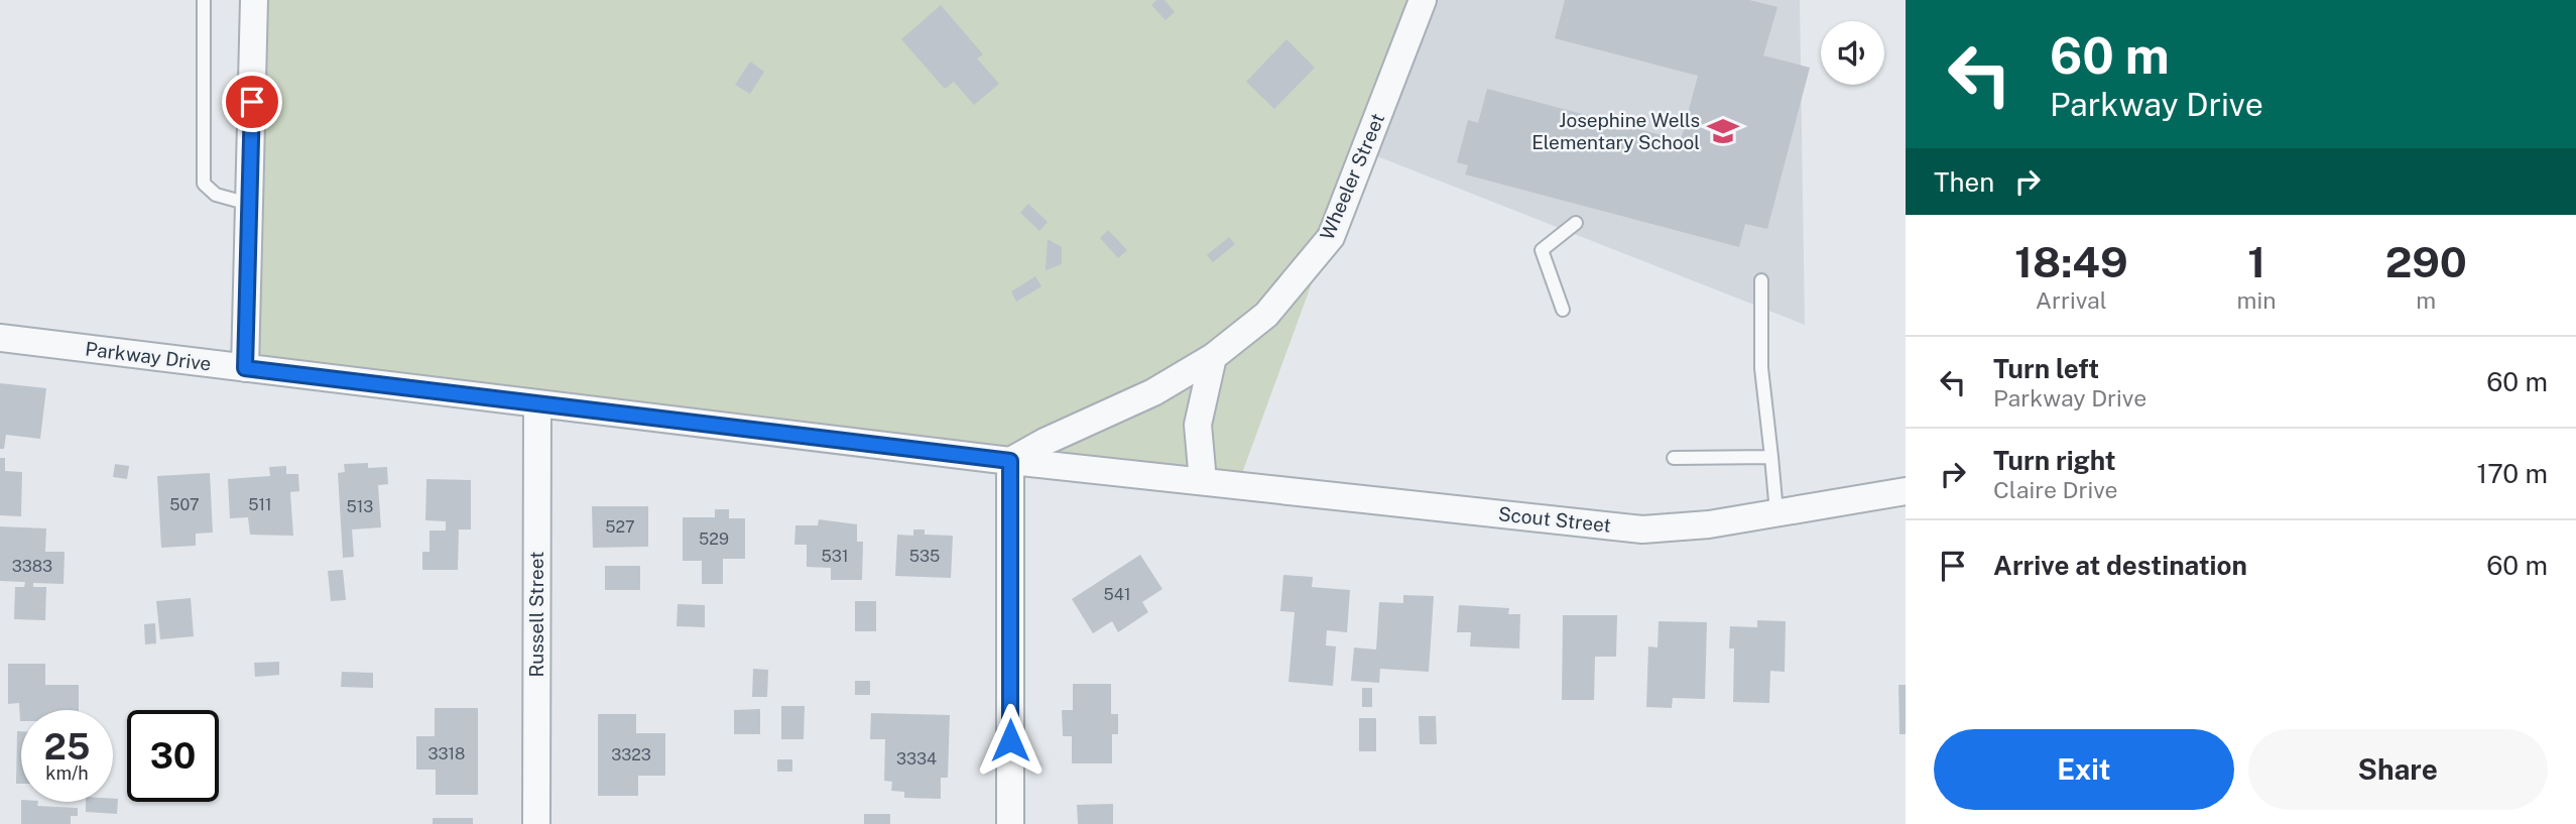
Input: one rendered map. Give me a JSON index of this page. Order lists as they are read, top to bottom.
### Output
{
  "streets": {
    "street": [
      "Wheeler Street",
      "Parkway Drive",
      "Scout Street",
      "Russell Street"
    ]
  },
  "crossings": [
    ["Wheeler Street", "Parkway Drive"],
    ["Parkway Drive", "Russell Street"]
  ],
  "places": {
    "school or university": ["Josephine Wells Elementary School"]
  },
  "house_numbers": [
    "507",
    "511",
    "513",
    "527",
    "529",
    "531",
    "535",
    "3383",
    "541",
    "3318",
    "3323",
    "3334"
  ],
  "page": {
    "turn": ["60 m", "Parkway Drive"],
    "then": "Then",
    "eta": [
      "18:49",
      "Arrival",
      "1",
      "min",
      "290",
      "m"
    ],
    "list": [
      {
        "name": "Turn left",
        "note": "Parkway Drive",
        "value": "60 m"
      },
      {
        "name": "Turn right",
        "note": "Claire Drive",
        "value": "170 m"
      },
      {
        "name": "Arrive at destination",
        "value": "60 m"
      }
    ],
    "speed": "25 km/h",
    "limit": "30",
    "buttons": ["Exit", "Share"]
  }
}
